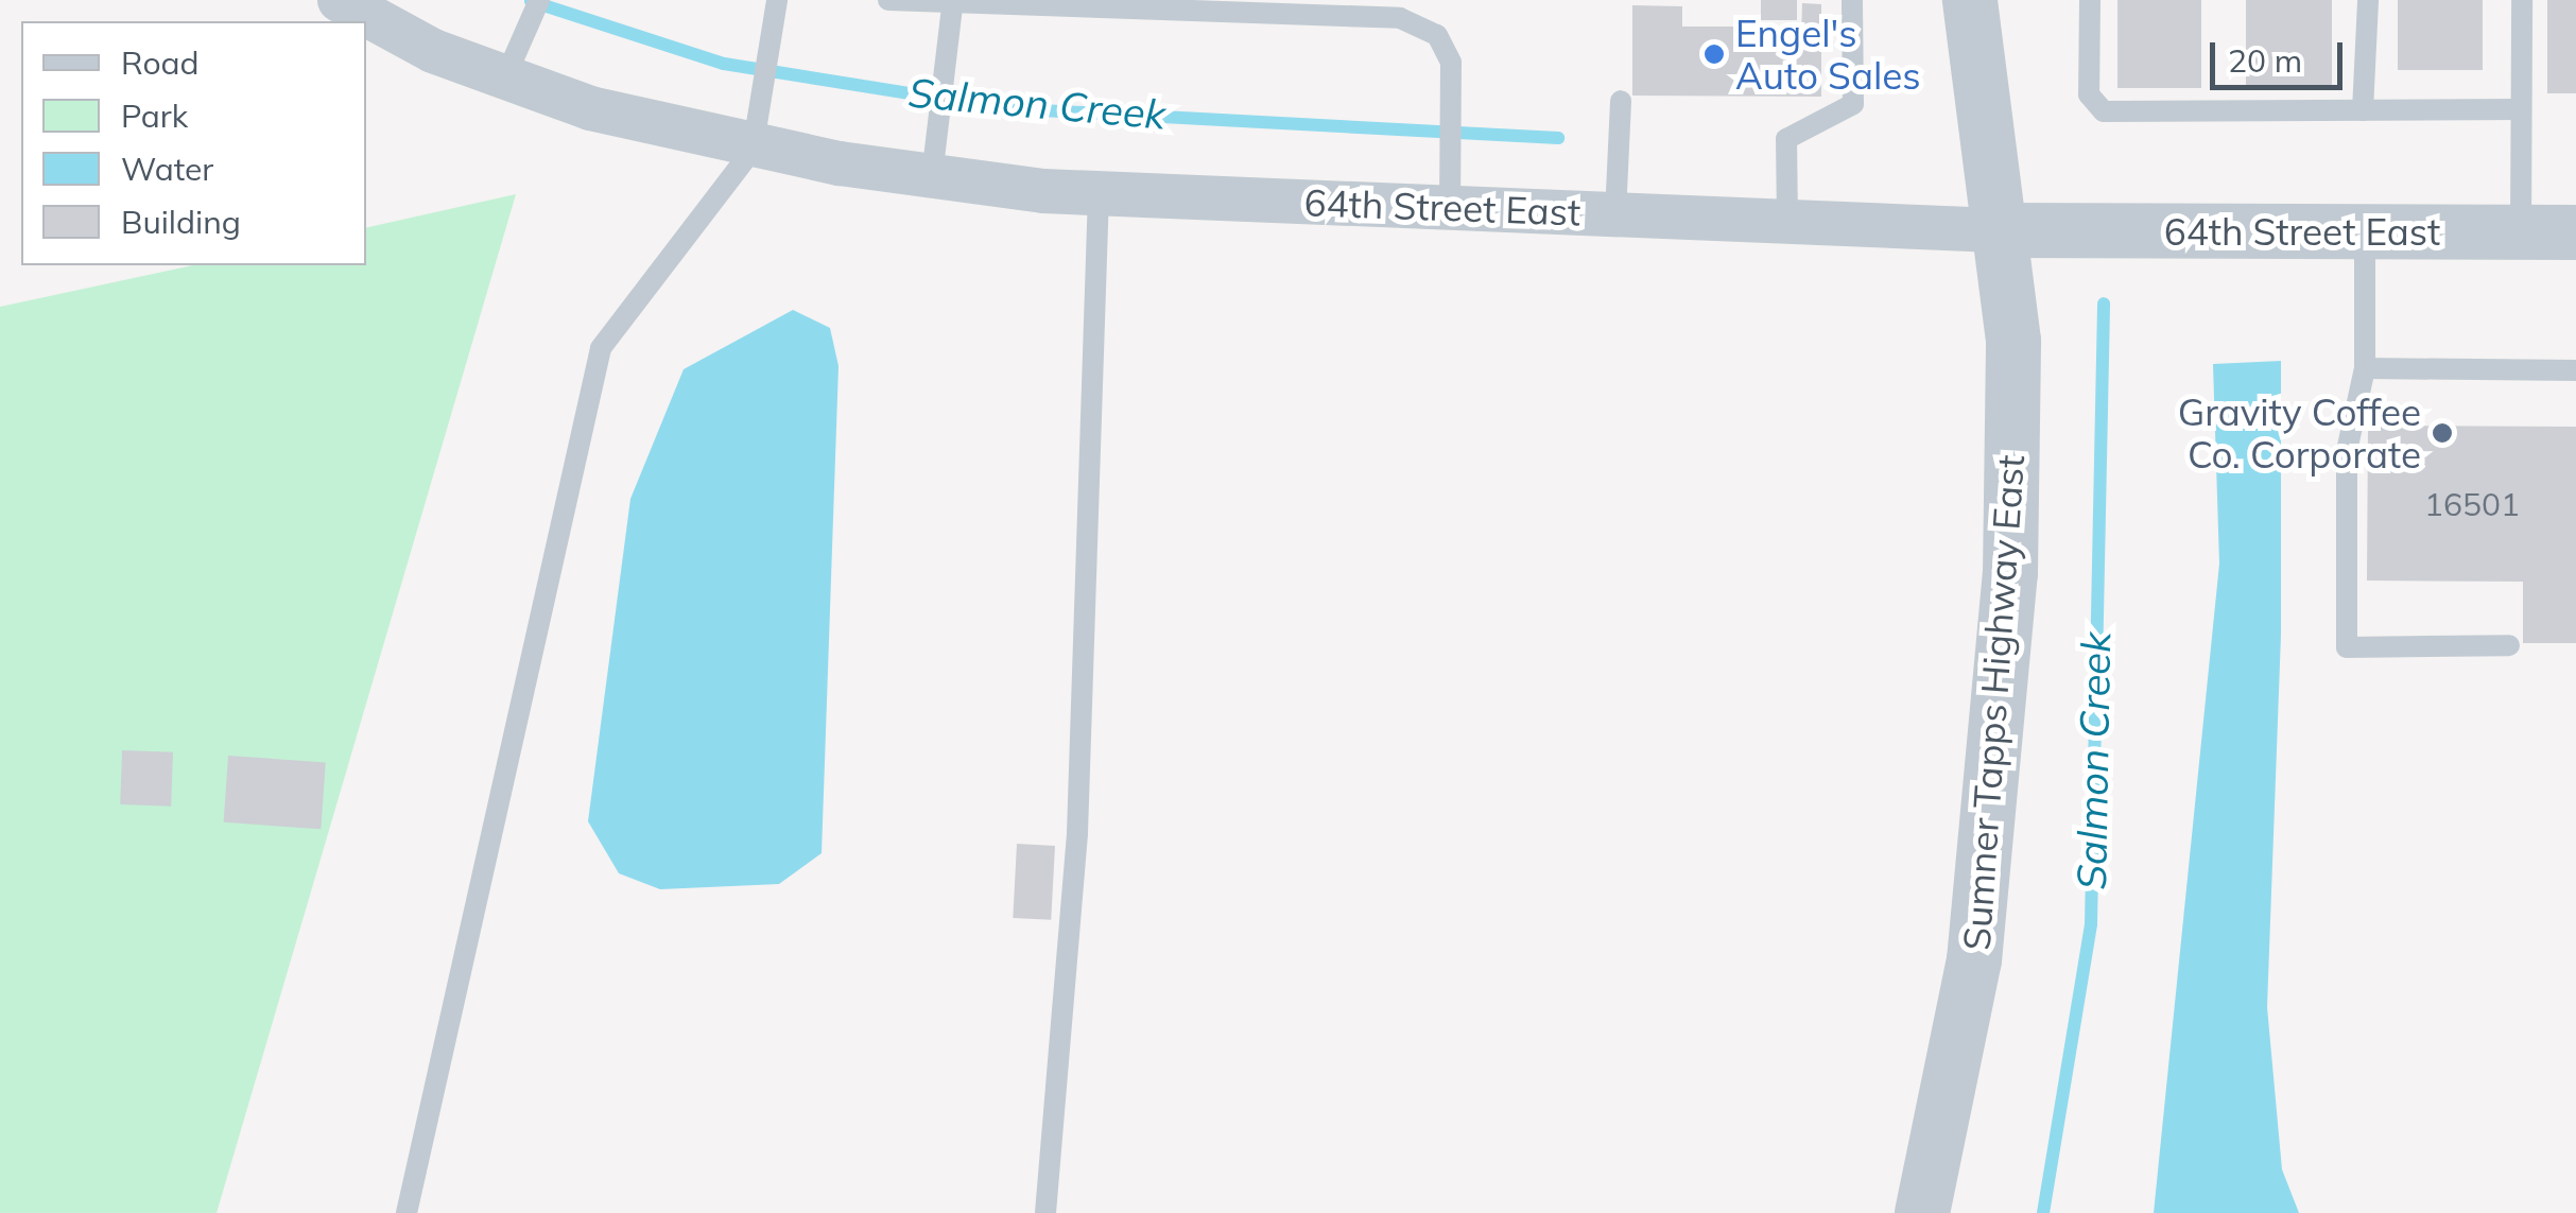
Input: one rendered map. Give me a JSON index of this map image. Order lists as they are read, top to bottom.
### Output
{
  "streets": {
    "street": ["64th Street East", "Sumner Tapps Highway East"]
  },
  "crossings": [
    ["64th Street East", "Sumner Tapps Highway East"]
  ],
  "water": ["Salmon Creek"],
  "places": ["Engel's Auto Sales", "Gravity Coffee Co. Corporate"],
  "house_numbers": ["16501"],
  "legend": [
    "Road",
    "Park",
    "Water",
    "Building"
  ],
  "scale_bar": "20 m"
}
